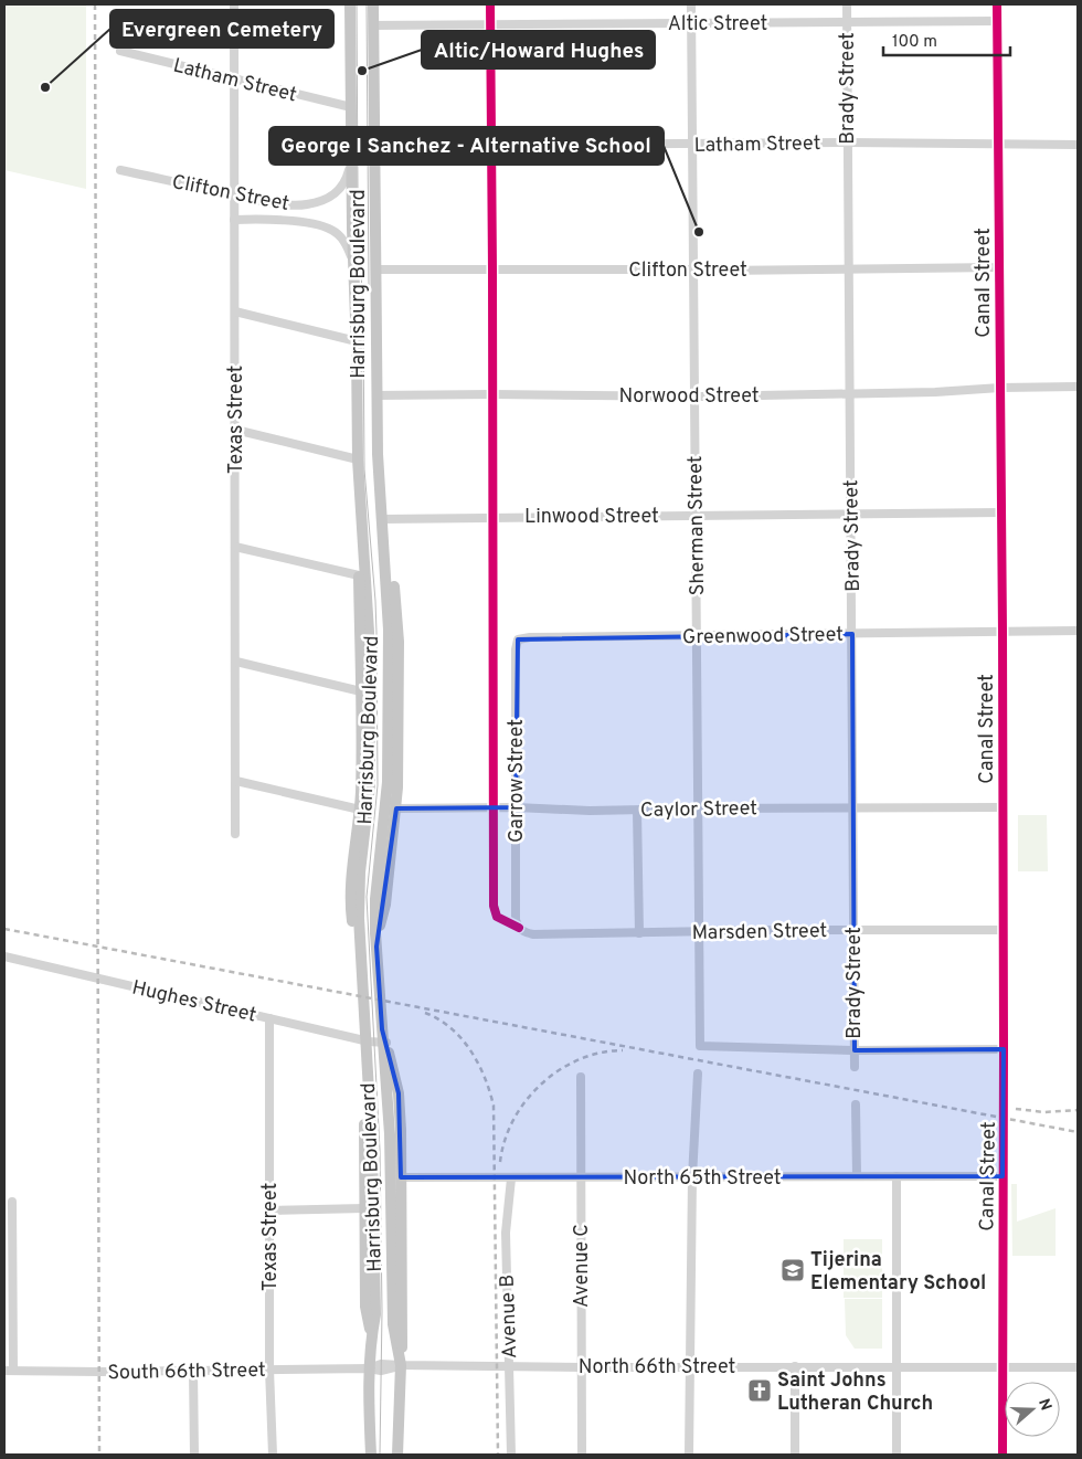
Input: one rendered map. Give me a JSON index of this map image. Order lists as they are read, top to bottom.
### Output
{
  "streets": {
    "main road": ["Harrisburg Boulevard"],
    "street": [
      "Altic Street",
      "Latham Street",
      "Brady Street",
      "Clifton Street",
      "Canal Street",
      "Norwood Street",
      "Texas Street",
      "Linwood Street",
      "Sherman Street",
      "Greenwood Street",
      "Garrow Street",
      "Caylor Street",
      "Marsden Street",
      "Hughes Street",
      "North 65th Street",
      "Avenue C",
      "Avenue B",
      "North 66th Street",
      "South 66th Street"
    ]
  },
  "crossings": [
    ["Altic Street", "Brady Street"],
    ["Altic Street", "Canal Street"],
    ["Altic Street", "Harrisburg Boulevard"],
    ["Altic Street", "Sherman Street"],
    ["Latham Street", "Brady Street"],
    ["Latham Street", "Canal Street"],
    ["Latham Street", "Harrisburg Boulevard"],
    ["Latham Street", "Texas Street"],
    ["Latham Street", "Sherman Street"],
    ["Brady Street", "Clifton Street"],
    ["Brady Street", "Norwood Street"],
    ["Brady Street", "Linwood Street"],
    ["Brady Street", "Sherman Street"],
    ["Brady Street", "Greenwood Street"],
    ["Brady Street", "Caylor Street"],
    ["Brady Street", "Marsden Street"],
    ["Clifton Street", "Canal Street"],
    ["Clifton Street", "Harrisburg Boulevard"],
    ["Clifton Street", "Texas Street"],
    ["Clifton Street", "Sherman Street"],
    ["Canal Street", "Norwood Street"],
    ["Canal Street", "Linwood Street"],
    ["Canal Street", "Greenwood Street"],
    ["Canal Street", "Caylor Street"],
    ["Canal Street", "Marsden Street"],
    ["Canal Street", "North 65th Street"],
    ["Canal Street", "North 66th Street"],
    ["Harrisburg Boulevard", "Norwood Street"],
    ["Harrisburg Boulevard", "Linwood Street"],
    ["Harrisburg Boulevard", "North 65th Street"],
    ["Harrisburg Boulevard", "South 66th Street"],
    ["Norwood Street", "Sherman Street"],
    ["Texas Street", "Hughes Street"],
    ["Texas Street", "South 66th Street"],
    ["Linwood Street", "Sherman Street"],
    ["Sherman Street", "Greenwood Street"],
    ["Sherman Street", "Caylor Street"],
    ["Sherman Street", "Marsden Street"],
    ["Greenwood Street", "Garrow Street"],
    ["Garrow Street", "Caylor Street"],
    ["Garrow Street", "Marsden Street"],
    ["North 65th Street", "Avenue C"],
    ["North 65th Street", "Avenue B"],
    ["Avenue C", "North 66th Street"],
    ["Avenue B", "North 66th Street"],
    ["North 66th Street", "South 66th Street"]
  ],
  "places": {
    "other": ["Altic/Howard Hughes", "Evergreen Cemetery", "George I Sanchez - Alternative School"],
    "school or university": ["Tijerina Elementary School"],
    "church": ["Saint Johns Lutheran Church"]
  },
  "scale_bar": "100 m",
  "north": "right"
}
